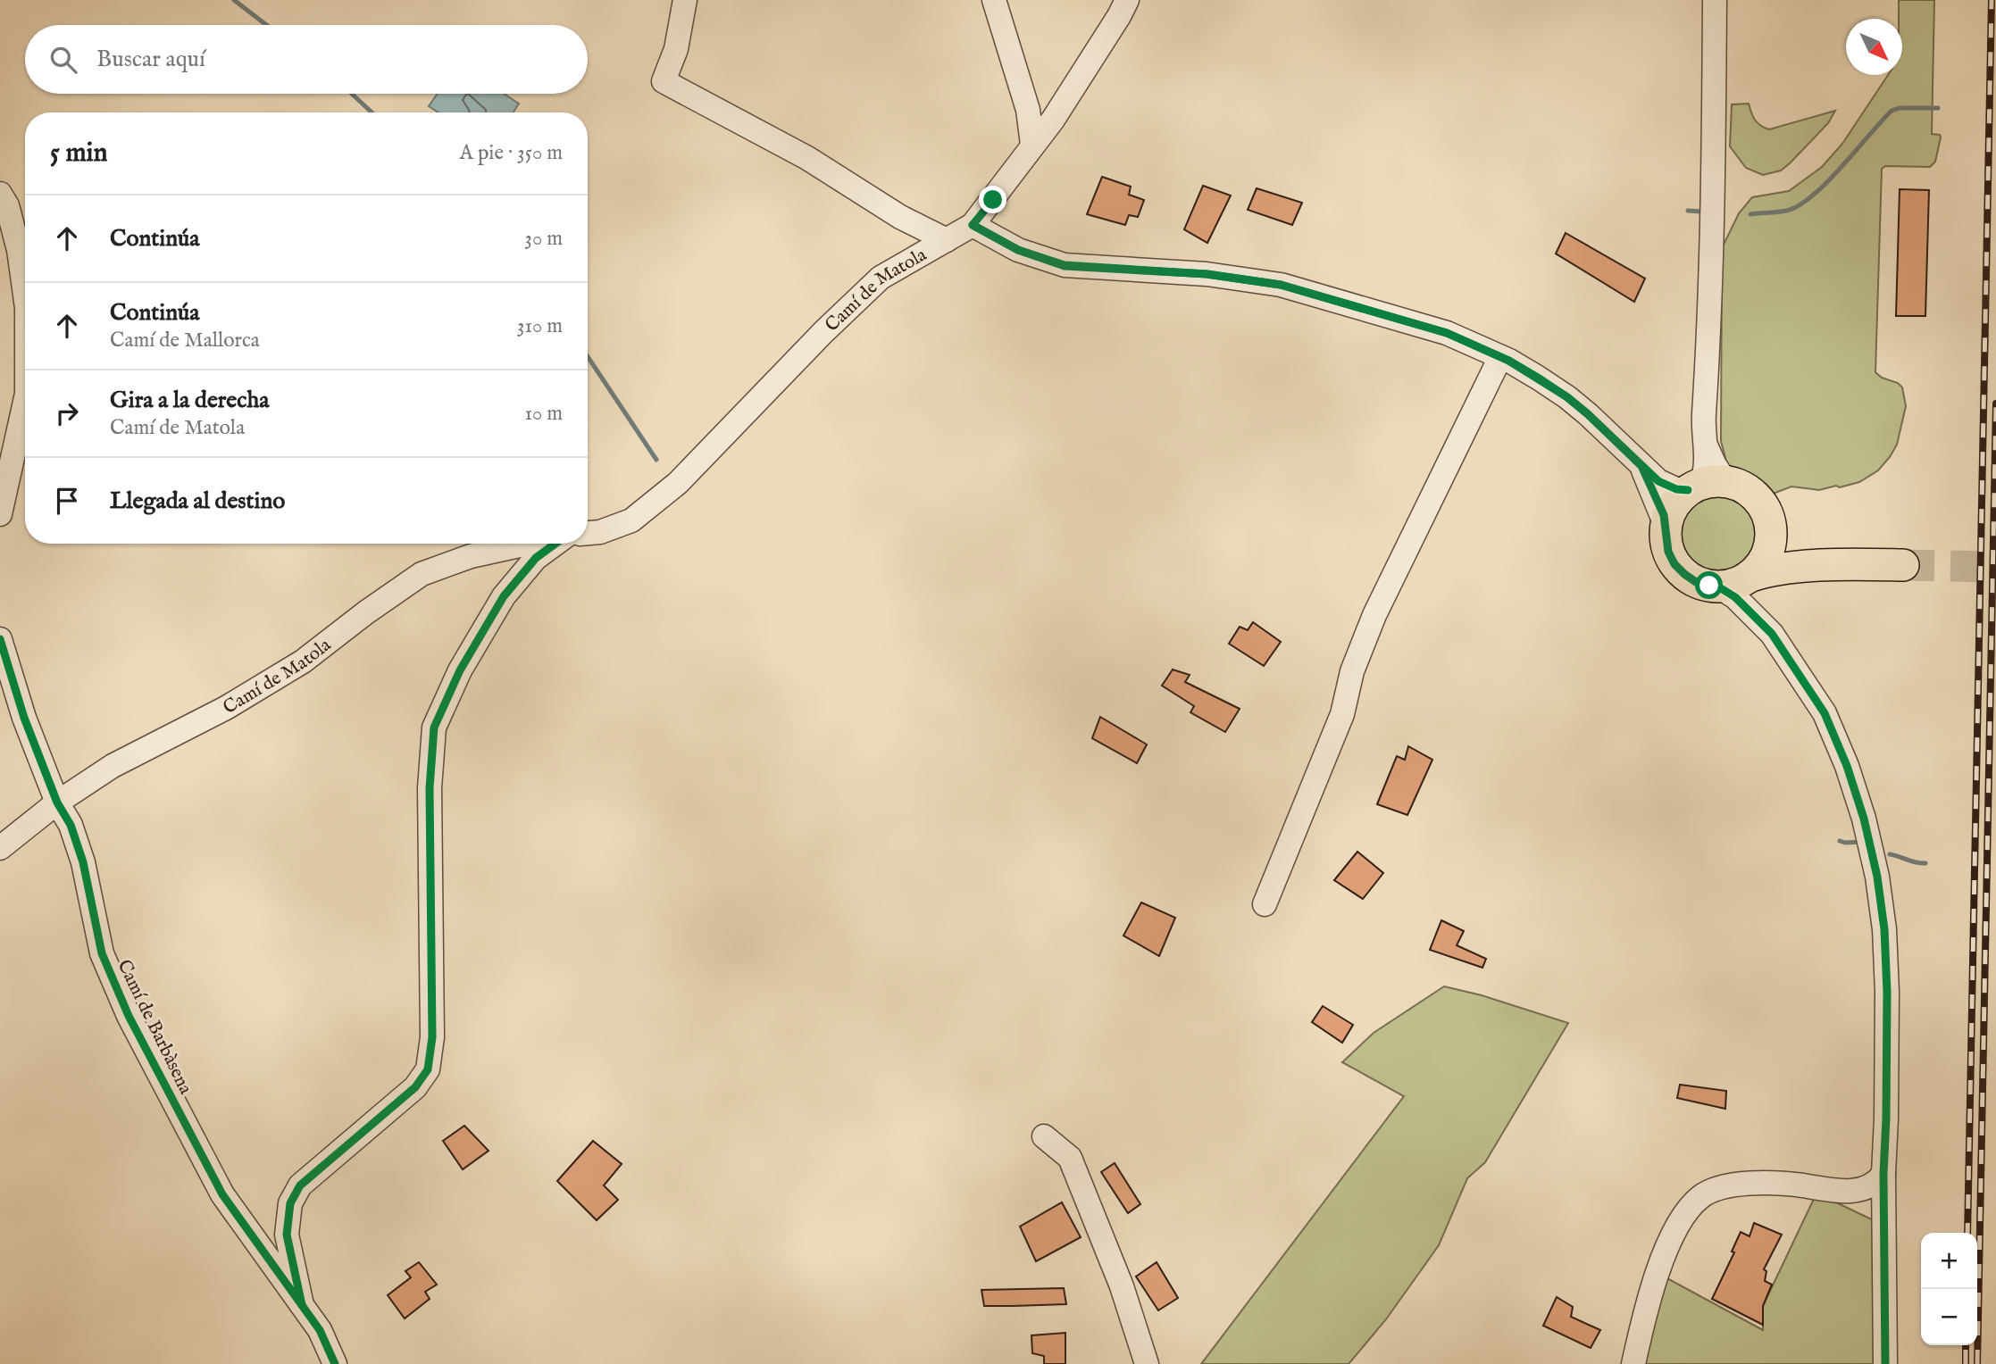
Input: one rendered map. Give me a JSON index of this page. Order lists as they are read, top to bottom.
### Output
{
  "streets": {
    "street": ["Camí de Matola", "Camí de Barbàsena"]
  },
  "crossings": [
    ["Camí de Matola", "Camí de Barbàsena"]
  ],
  "north": "bottom right",
  "page": {
    "search": "Buscar aquí",
    "heading": ["5 min", "A pie · 350 m"],
    "list": [
      ["Continúa", "30 m"],
      ["Continúa", "Camí de Mallorca", "310 m"],
      ["Gira a la derecha", "Camí de Matola", "10 m"],
      "Llegada al destino"
    ],
    "map_buttons": ["+", "−"]
  }
}
